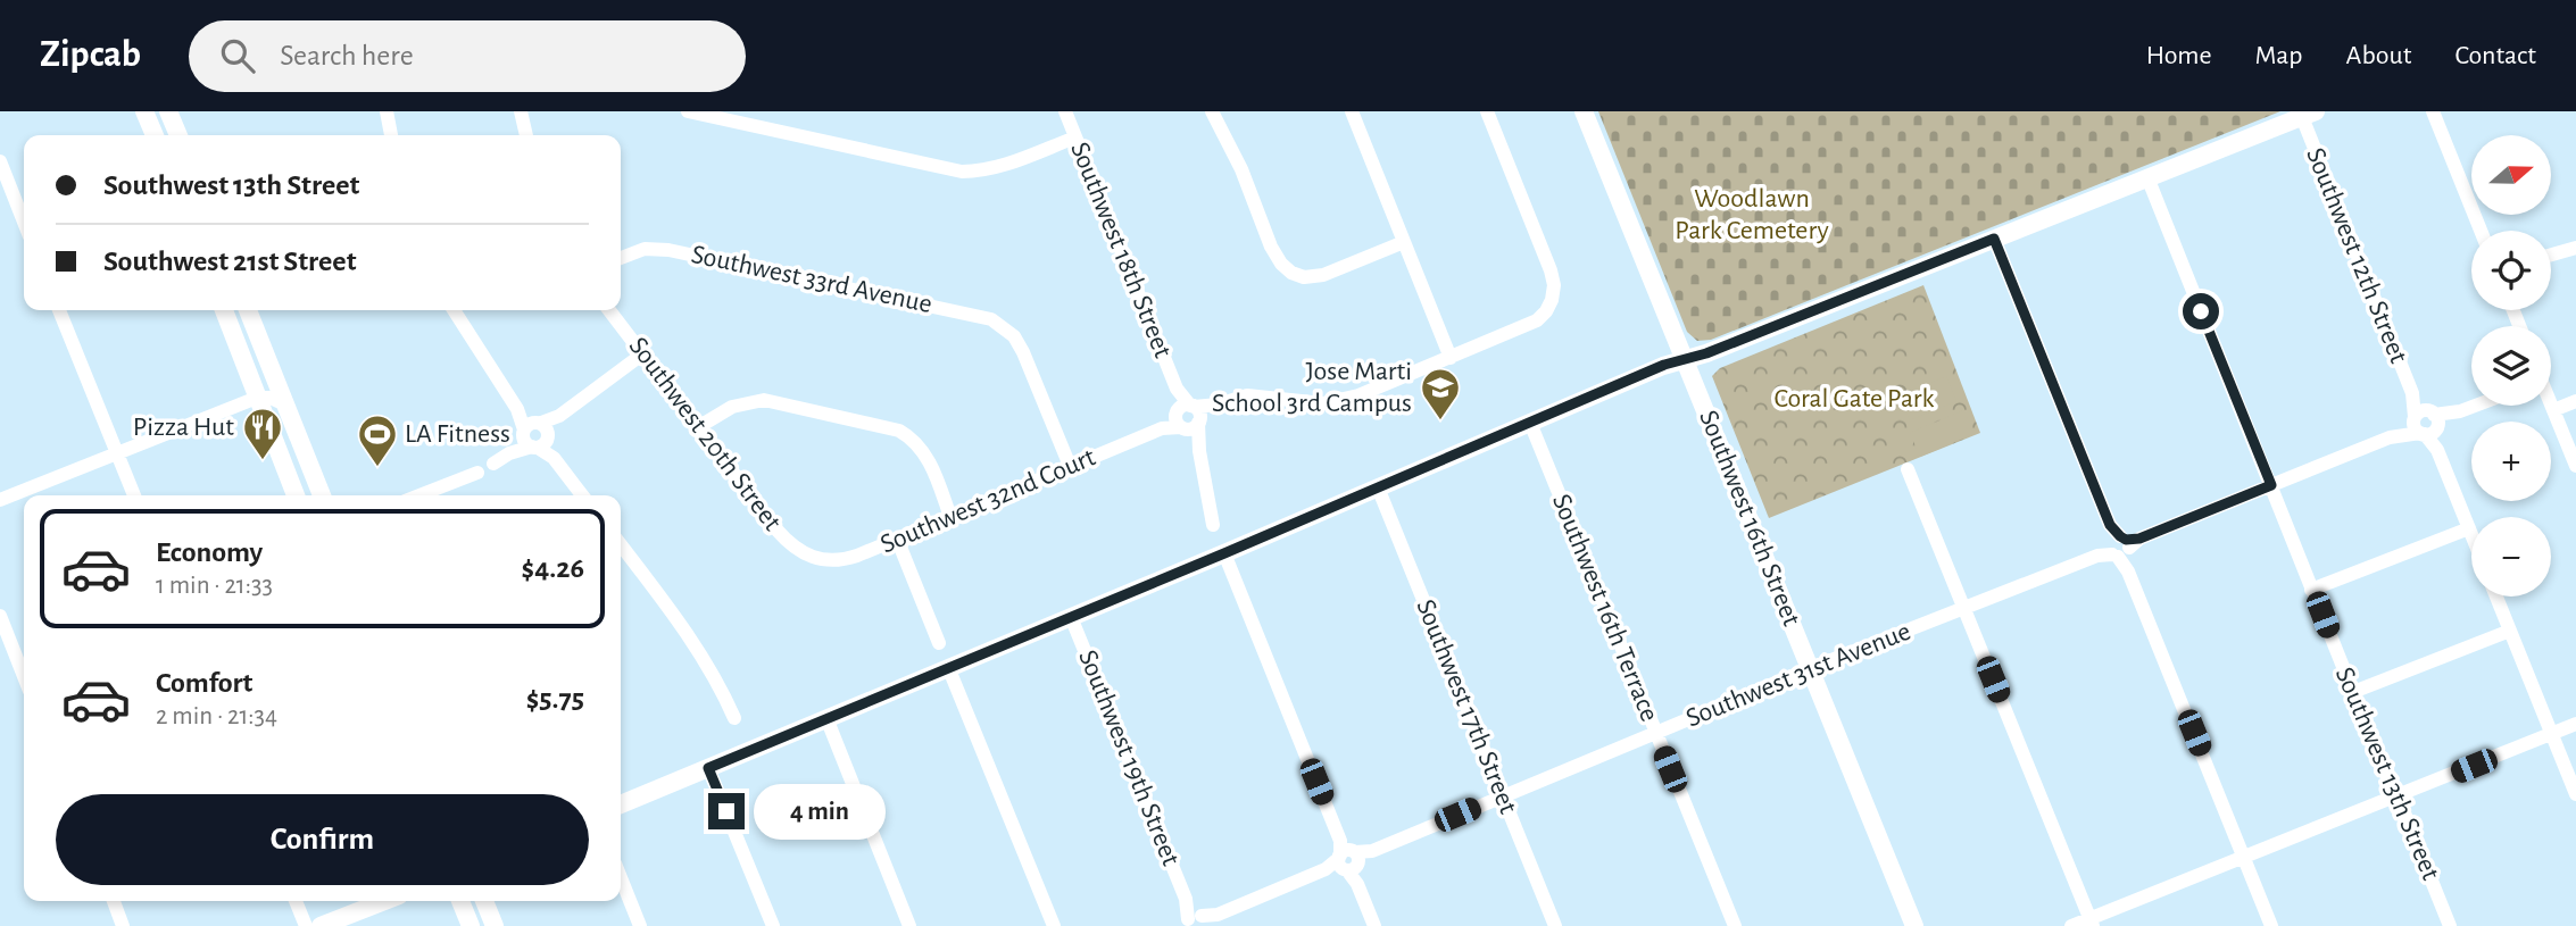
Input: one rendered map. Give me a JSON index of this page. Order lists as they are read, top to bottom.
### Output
{
  "streets": {
    "street": [
      "Southwest 18th Street",
      "Southwest 12th Street",
      "Southwest 33rd Avenue",
      "Southwest 20th Street",
      "Southwest 32nd Court",
      "Southwest 16th Street",
      "Southwest 16th Terrace",
      "Southwest 31st Avenue",
      "Southwest 17th Street",
      "Southwest 19th Street",
      "Southwest 13th Street"
    ]
  },
  "crossings": [
    ["Southwest 18th Street", "Southwest 32nd Court"],
    ["Southwest 12th Street", "Southwest 31st Avenue"],
    ["Southwest 33rd Avenue", "Southwest 32nd Court"],
    ["Southwest 20th Street", "Southwest 32nd Court"],
    ["Southwest 16th Street", "Southwest 31st Avenue"],
    ["Southwest 16th Terrace", "Southwest 31st Avenue"],
    ["Southwest 31st Avenue", "Southwest 17th Street"],
    ["Southwest 31st Avenue", "Southwest 19th Street"],
    ["Southwest 31st Avenue", "Southwest 13th Street"]
  ],
  "parks": ["Woodlawn Park Cemetery", "Coral Gate Park"],
  "places": {
    "school or university": ["Jose Marti School 3rd Campus"],
    "restaurant": ["Pizza Hut"],
    "sports": ["LA Fitness"]
  },
  "north": "right",
  "page": {
    "header": "Zipcab",
    "search": "Search here",
    "nav": [
      "Home",
      "Map",
      "About",
      "Contact"
    ],
    "map_buttons": ["+", "−"],
    "banner": ["Southwest 13th Street", "Southwest 21st Street"],
    "list": [
      {
        "name": "Economy",
        "note": "1 min · 21:33",
        "value": "$4.26"
      },
      {
        "name": "Comfort",
        "note": "2 min · 21:34",
        "value": "$5.75"
      }
    ],
    "buttons": "Confirm",
    "bubble": "4 min"
  }
}
